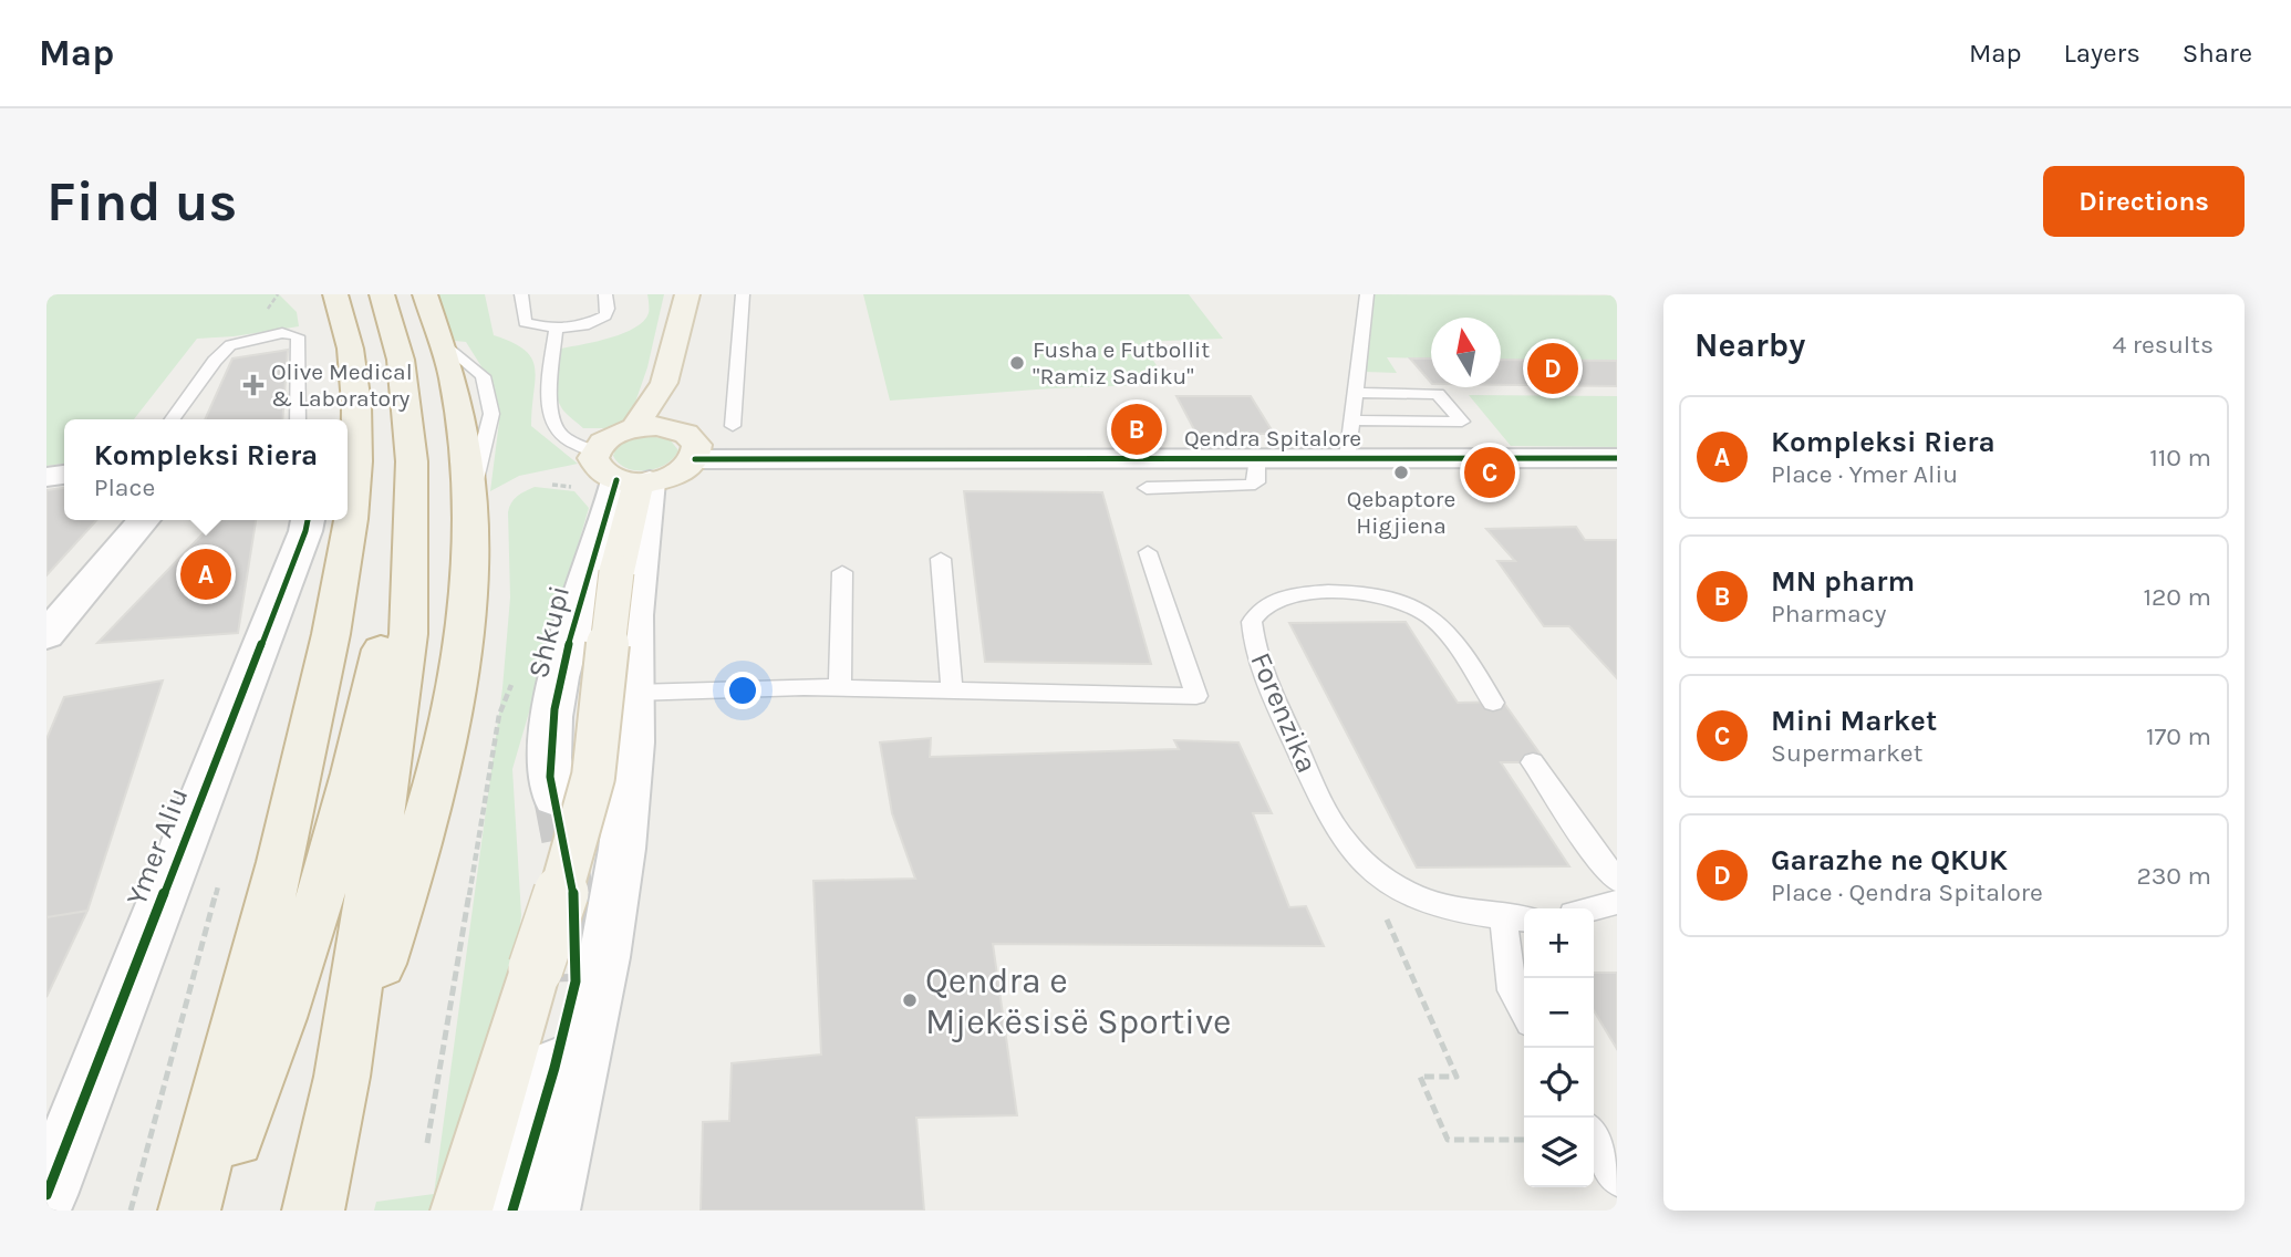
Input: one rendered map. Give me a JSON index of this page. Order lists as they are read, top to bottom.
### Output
{
  "streets": {
    "main road": ["Shkupi"],
    "street": ["Qendra Spitalore", "Ymer Aliu"],
    "lane": ["Forenzika"]
  },
  "crossings": [
    ["Qendra Spitalore", "Shkupi"]
  ],
  "places": {
    "other": ["Fusha e Futbollit \"Ramiz Sadiku\"", "Qebaptore Higjiena", "Qendra e Mjekësisë Sportive"],
    "health": ["Olive Medical & Laboratory"]
  },
  "north": "top",
  "page": {
    "header": "Map",
    "nav": ["Map", "Layers", "Share"],
    "buttons": "Directions",
    "title": "Find us",
    "heading": ["Nearby", "4 results"],
    "pins": [
      "D",
      "B",
      "C",
      "A"
    ],
    "list": [
      {
        "mark": "A",
        "name": "Kompleksi Riera",
        "note": "Place · Ymer Aliu",
        "value": "110 m"
      },
      {
        "mark": "B",
        "name": "MN pharm",
        "note": "Pharmacy",
        "value": "120 m"
      },
      {
        "mark": "C",
        "name": "Mini Market",
        "note": "Supermarket",
        "value": "170 m"
      },
      {
        "mark": "D",
        "name": "Garazhe ne QKUK",
        "note": "Place · Qendra Spitalore",
        "value": "230 m"
      }
    ],
    "popup": ["Kompleksi Riera", "Place"],
    "map_buttons": ["+", "−"]
  }
}
